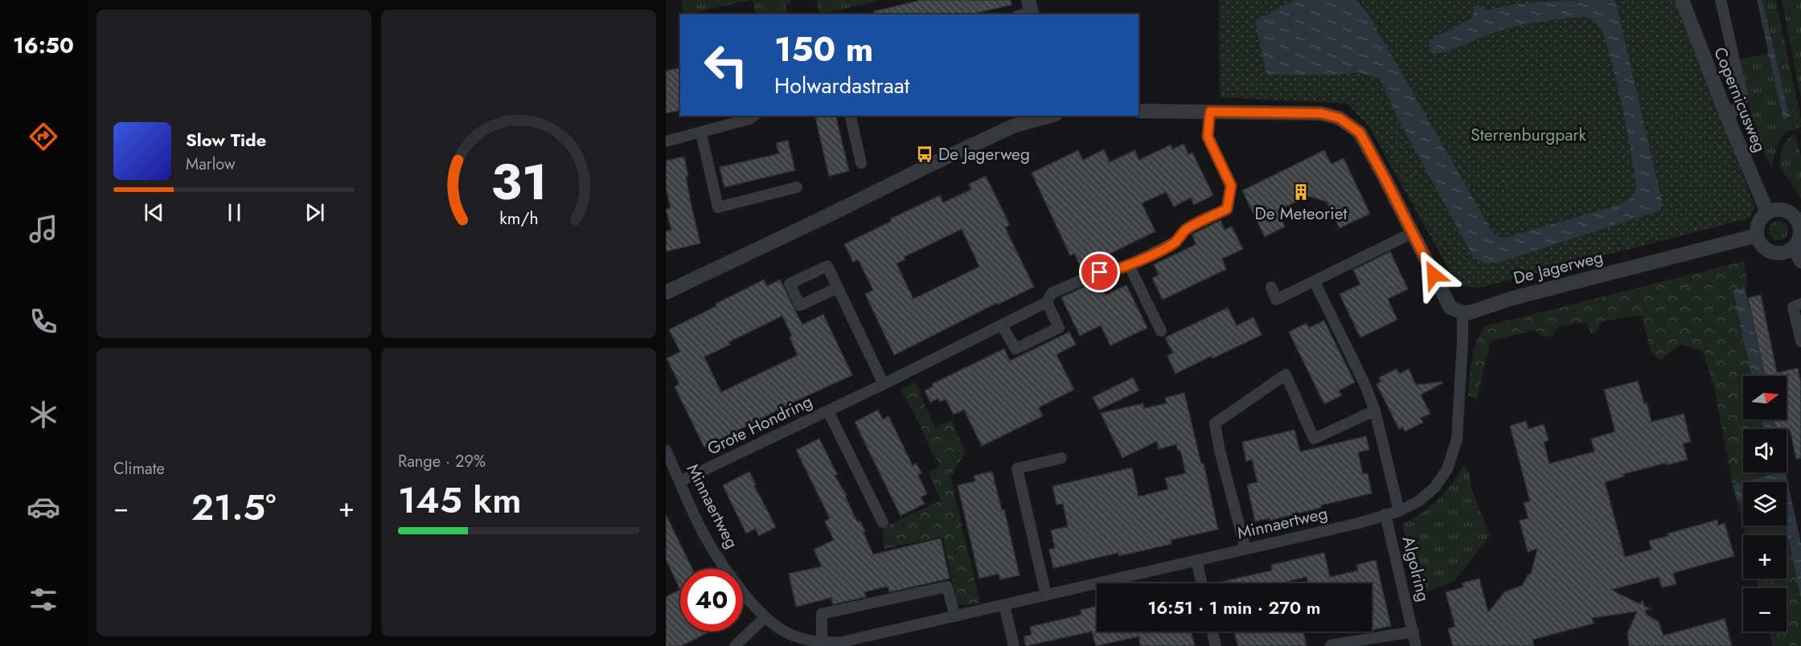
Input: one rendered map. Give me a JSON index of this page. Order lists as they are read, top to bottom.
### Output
{
  "streets": {
    "street": [
      "Copernicusweg",
      "De Jagerweg",
      "Grote Hondring",
      "Minnaertweg",
      "Algolring"
    ]
  },
  "crossings": [
    ["Copernicusweg", "De Jagerweg"],
    ["De Jagerweg", "Minnaertweg"],
    ["Grote Hondring", "Minnaertweg"],
    ["Minnaertweg", "Algolring"]
  ],
  "parks": ["Sterrenburgpark"],
  "places": {
    "bus stop": ["De Jagerweg"],
    "building": ["De Meteoriet"]
  },
  "north": "right",
  "page": {
    "tabs": "16:50",
    "turn": ["150 m", "Holwardastraat"],
    "song": ["Slow Tide", "Marlow"],
    "tile": [
      "Climate",
      ["Range · 29%", "145 km"]
    ],
    "map_buttons": ["+", "−"],
    "heat": ["−", "21.5°", "+"],
    "limit": "40",
    "trip": "16:51 · 1 min · 270 m",
    "gauge": ["31", "km/h"]
  }
}
